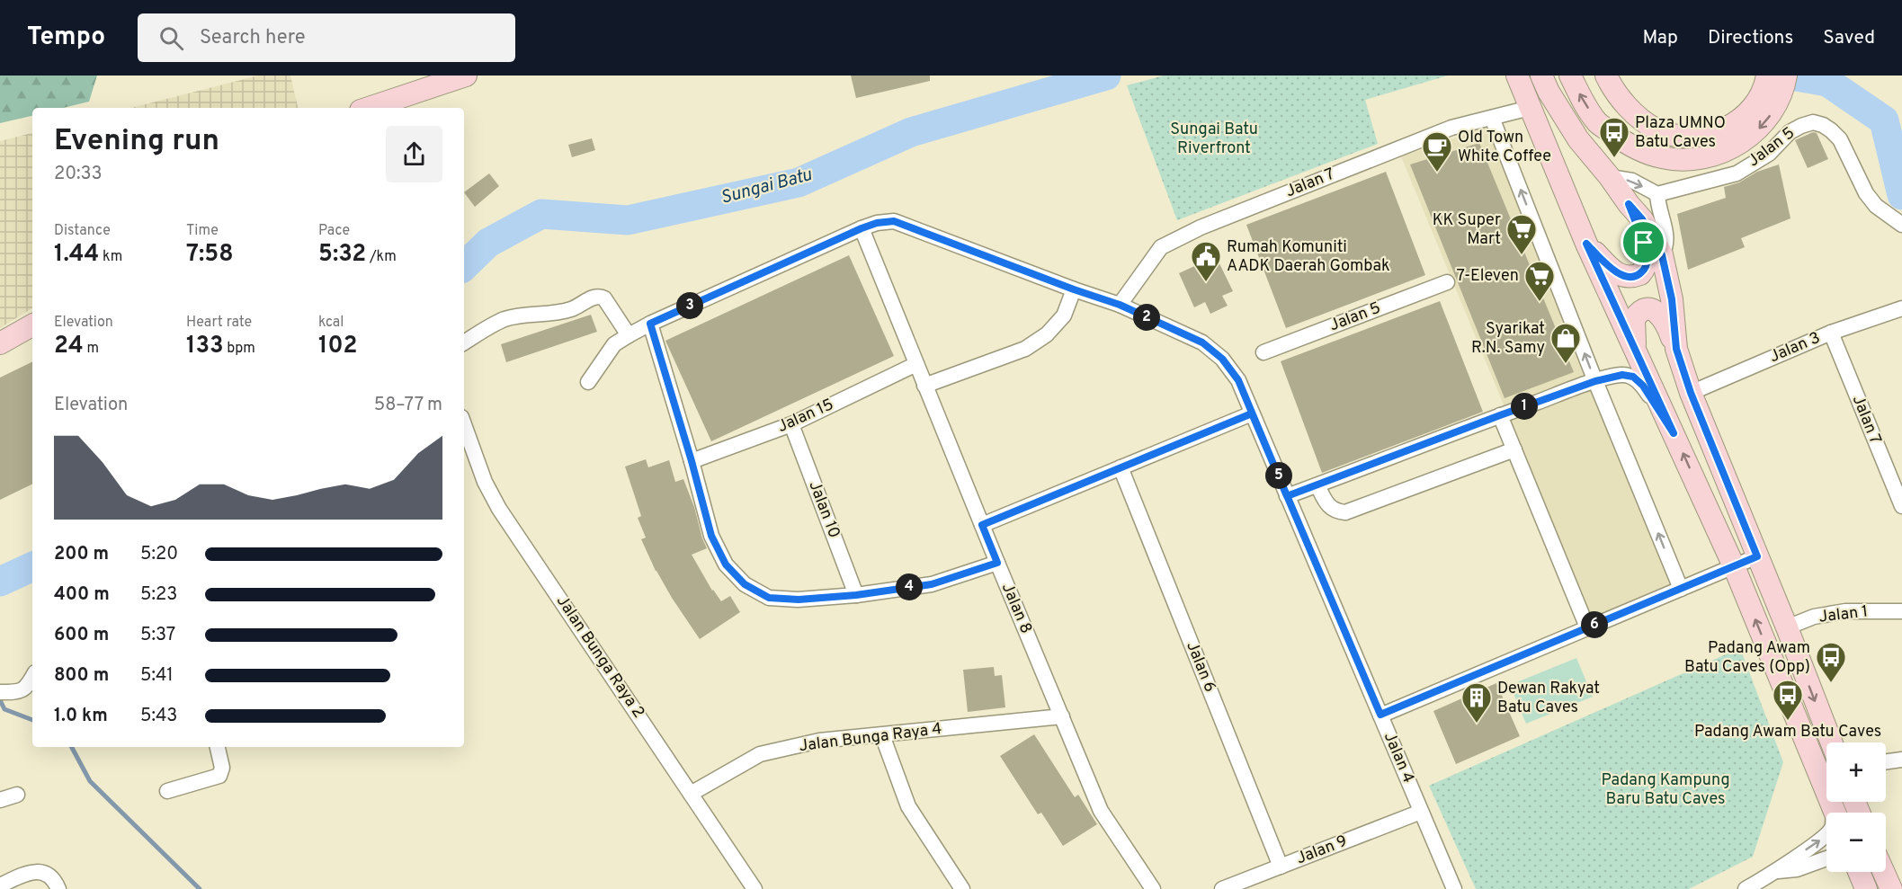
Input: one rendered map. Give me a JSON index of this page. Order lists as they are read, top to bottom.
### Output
{
  "streets": {
    "street": [
      "Jalan 5",
      "Jalan 7",
      "Jalan 3",
      "Jalan 15",
      "Jalan 10",
      "Jalan 8",
      "Jalan 1",
      "Jalan Bunga Raya 2",
      "Jalan 6",
      "Jalan Bunga Raya 4",
      "Jalan 4",
      "Jalan 9"
    ]
  },
  "crossings": [
    ["Jalan 7", "Jalan 3"],
    ["Jalan 7", "Jalan 4"],
    ["Jalan 15", "Jalan 10"],
    ["Jalan 15", "Jalan 8"],
    ["Jalan 8", "Jalan Bunga Raya 4"],
    ["Jalan 8", "Jalan 4"],
    ["Jalan Bunga Raya 2", "Jalan Bunga Raya 4"],
    ["Jalan 6", "Jalan 9"],
    ["Jalan 4", "Jalan 9"]
  ],
  "water": ["Sungai Batu"],
  "parks": ["Sungai Batu Riverfront", "Padang Kampung Baru Batu Caves"],
  "places": {
    "bus stop": ["Plaza UMNO Batu Caves", "Padang Awam Batu Caves (Opp)", "Padang Awam Batu Caves"],
    "cafe": ["Old Town White Coffee"],
    "supermarket": ["KK Super Mart", "7-Eleven"],
    "public building": ["Rumah Komuniti AADK Daerah Gombak"],
    "shop": ["Syarikat R.N. Samy"],
    "building": ["Dewan Rakyat Batu Caves"]
  },
  "page": {
    "header": "Tempo",
    "search": "Search here",
    "nav": ["Map", "Directions", "Saved"],
    "heading": ["Evening run", "20:33"],
    "stats": [
      ["Distance", "1.44 km"],
      ["Time", "7:58"],
      ["Pace", "5:32 /km"],
      ["Elevation", "24 m"],
      ["Heart rate", "133 bpm"],
      ["kcal", "102"]
    ],
    "pins": [
      "3",
      "2",
      "1",
      "5",
      "4",
      "6"
    ],
    "chart": ["Elevation", "58–77 m"],
    "list": [
      {
        "name": "200 m",
        "note": "5:20"
      },
      {
        "name": "400 m",
        "note": "5:23"
      },
      {
        "name": "600 m",
        "note": "5:37"
      },
      {
        "name": "800 m",
        "note": "5:41"
      },
      {
        "name": "1.0 km",
        "note": "5:43"
      }
    ],
    "map_buttons": ["+", "−"]
  }
}
